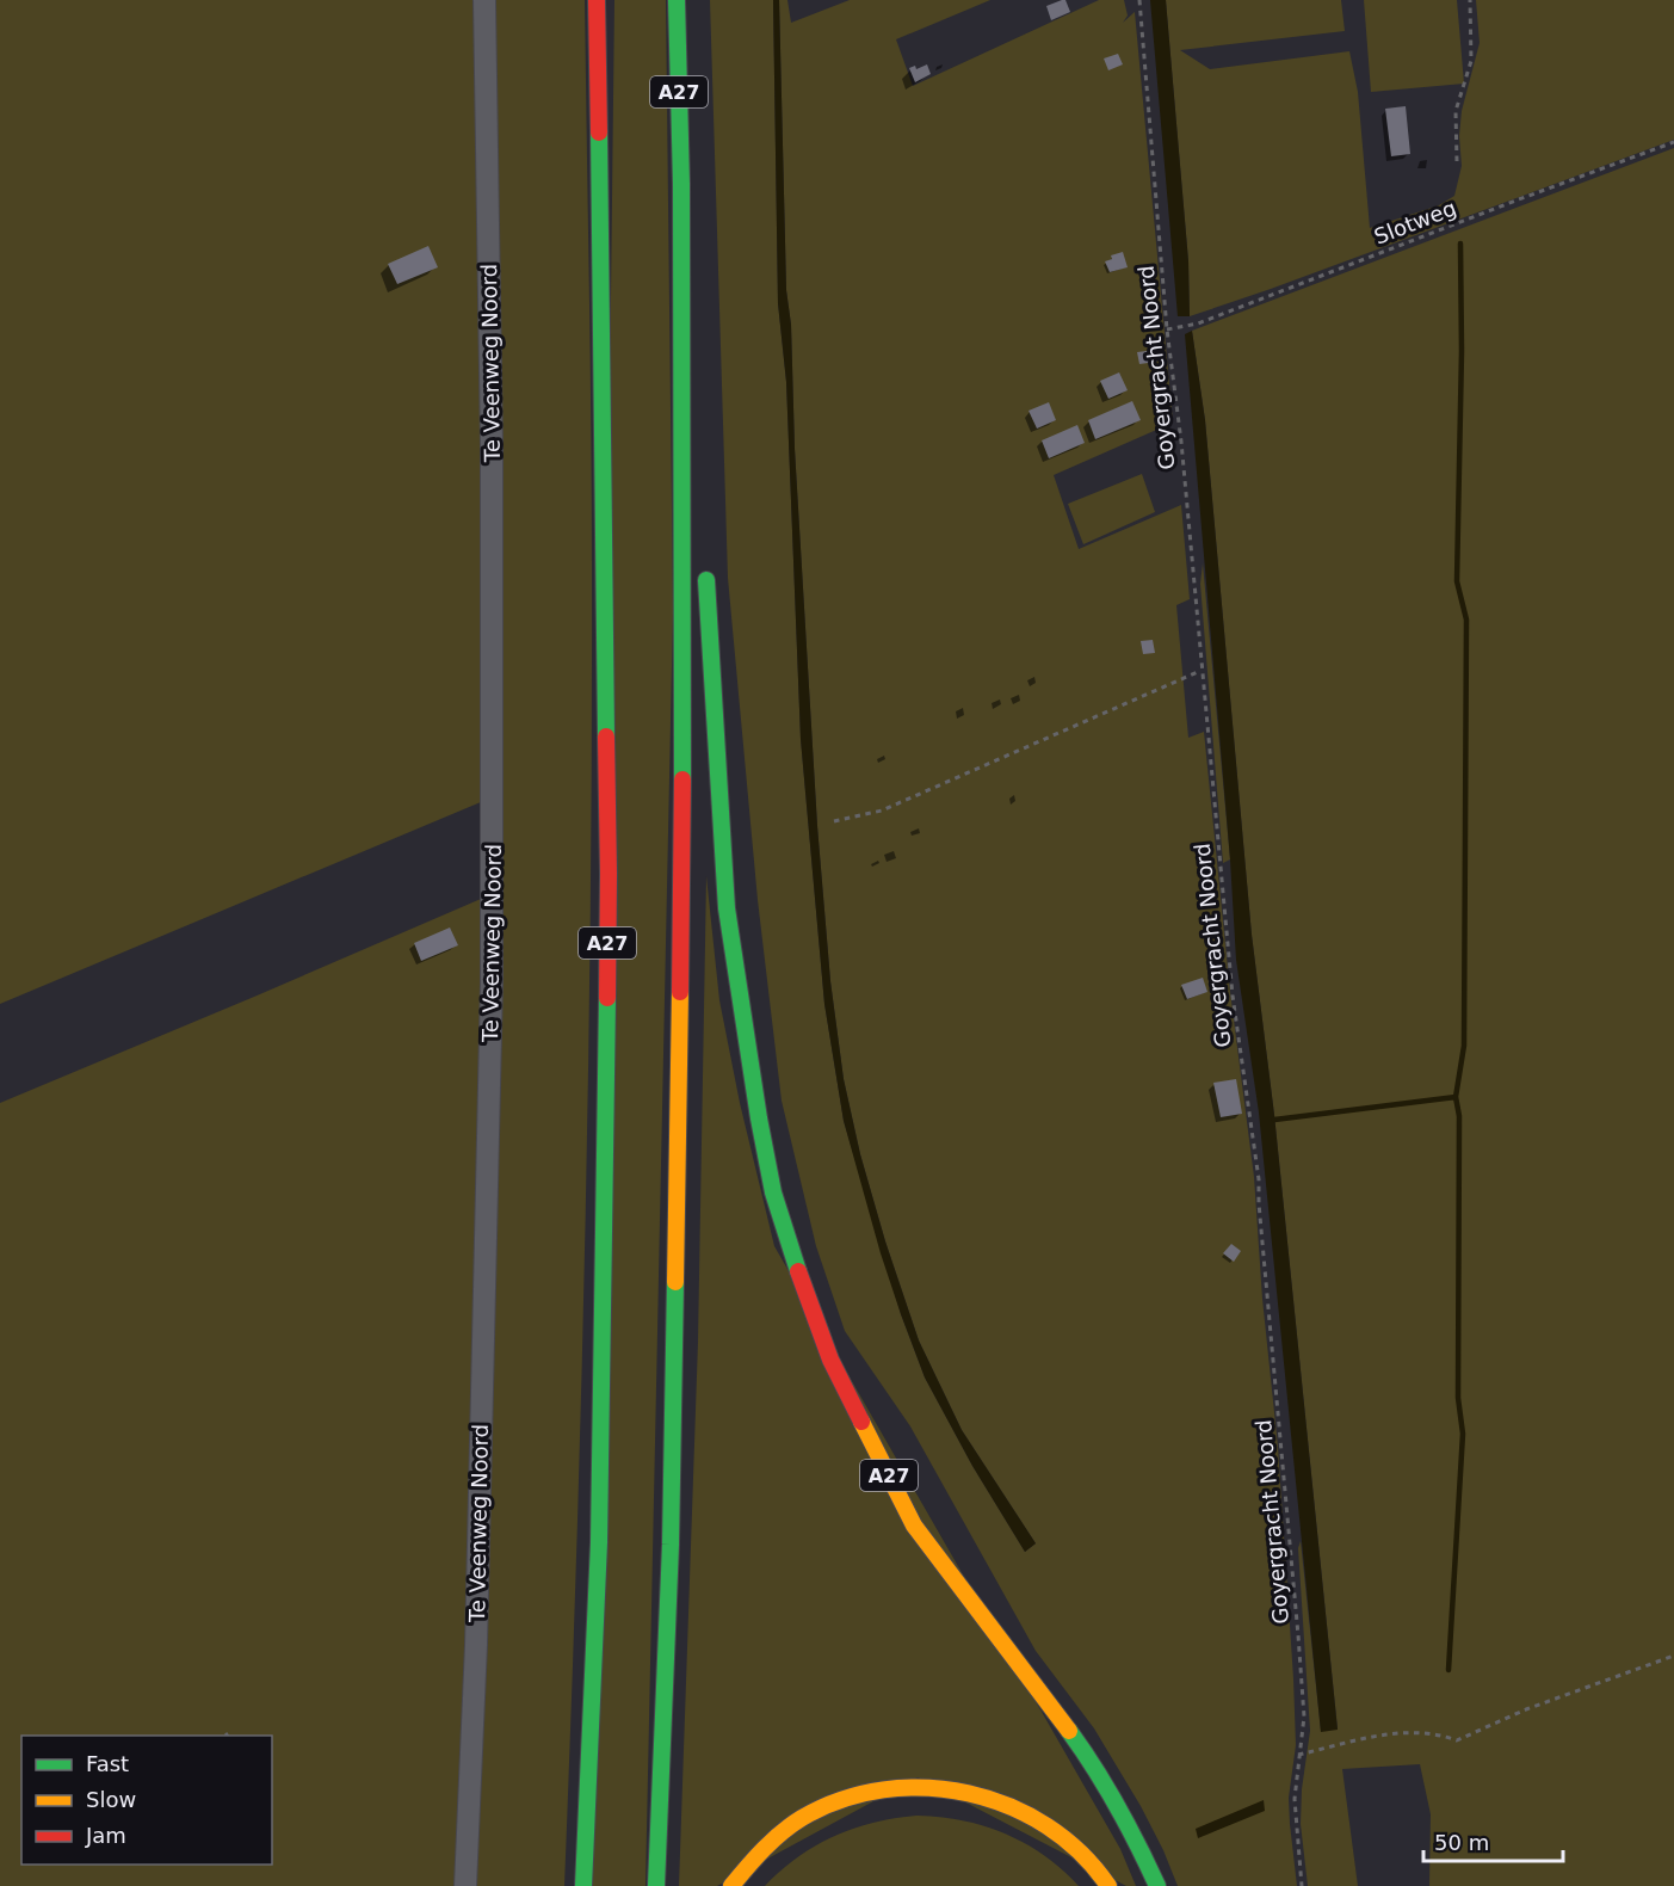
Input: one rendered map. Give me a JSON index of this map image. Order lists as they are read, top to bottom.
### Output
{
  "streets": {
    "highway": ["A27"],
    "street": ["Te Veenweg Noord"],
    "path": ["Slotweg", "Goyergracht Noord"]
  },
  "crossings": [
    ["Slotweg", "Goyergracht Noord"]
  ],
  "legend": ["Fast", "Slow", "Jam"],
  "scale_bar": "50 m"
}
